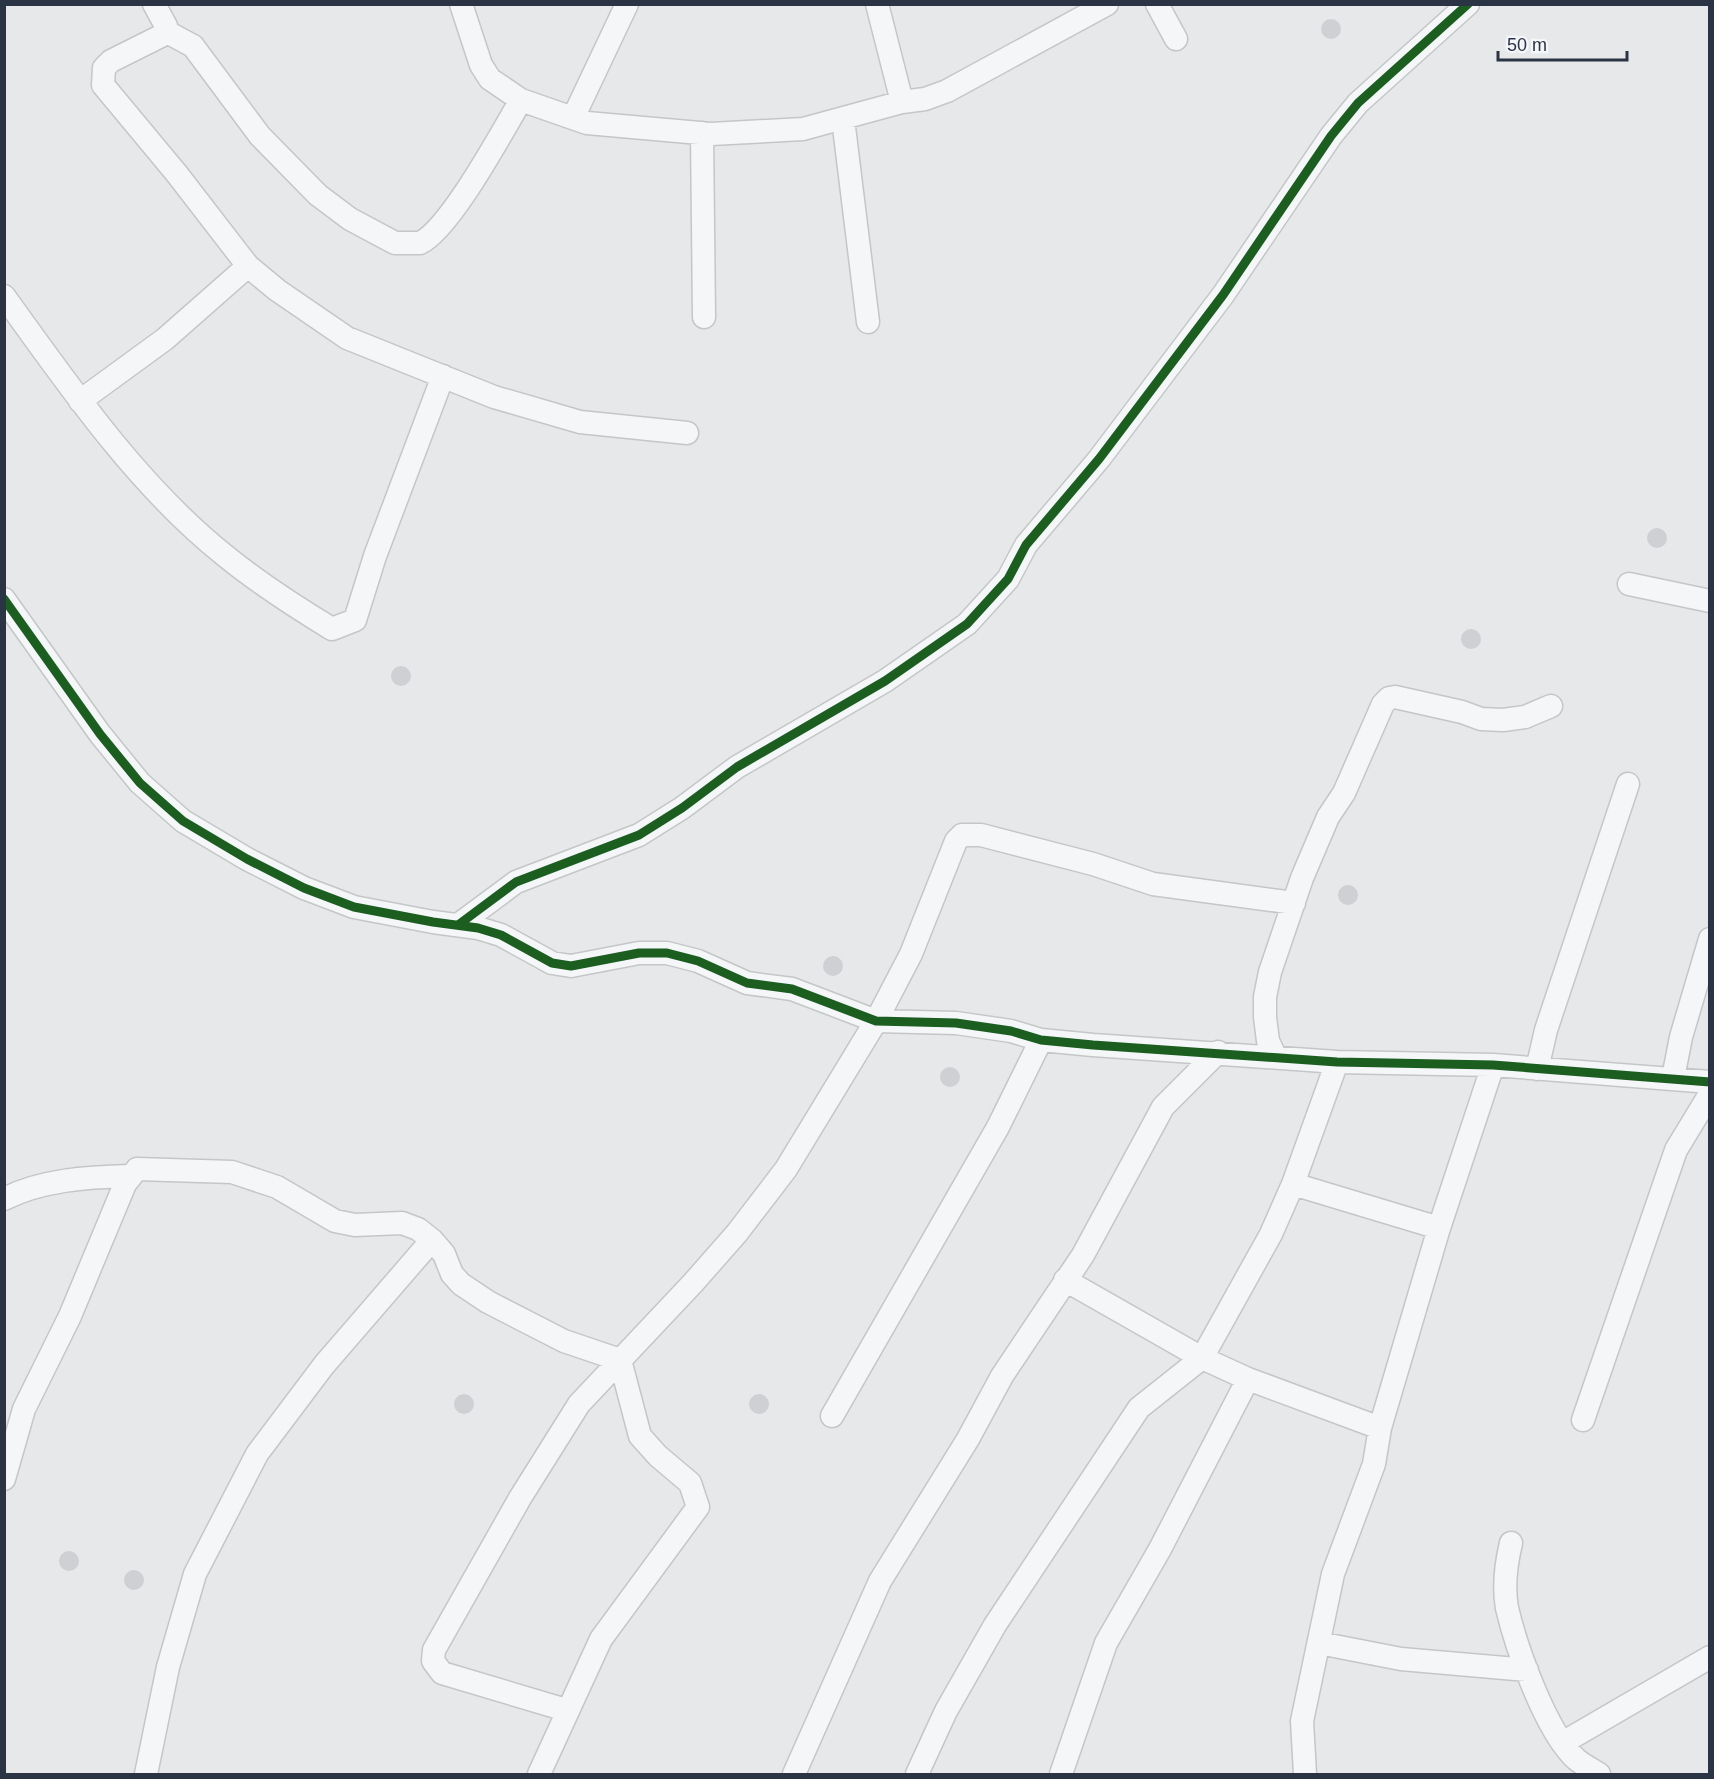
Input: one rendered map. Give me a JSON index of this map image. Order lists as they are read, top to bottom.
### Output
{
  "scale_bar": "50 m"
}
